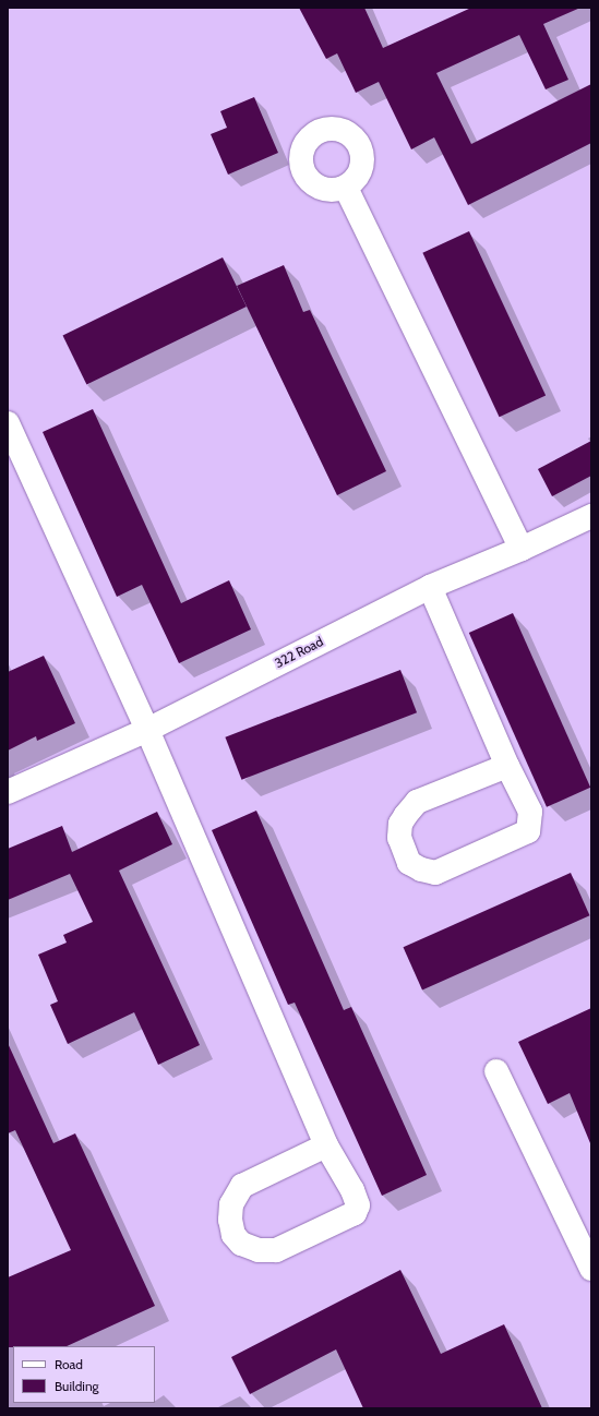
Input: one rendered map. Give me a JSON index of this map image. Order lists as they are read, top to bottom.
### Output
{
  "streets": {
    "street": ["322 Road"]
  },
  "legend": ["Road", "Building"]
}
